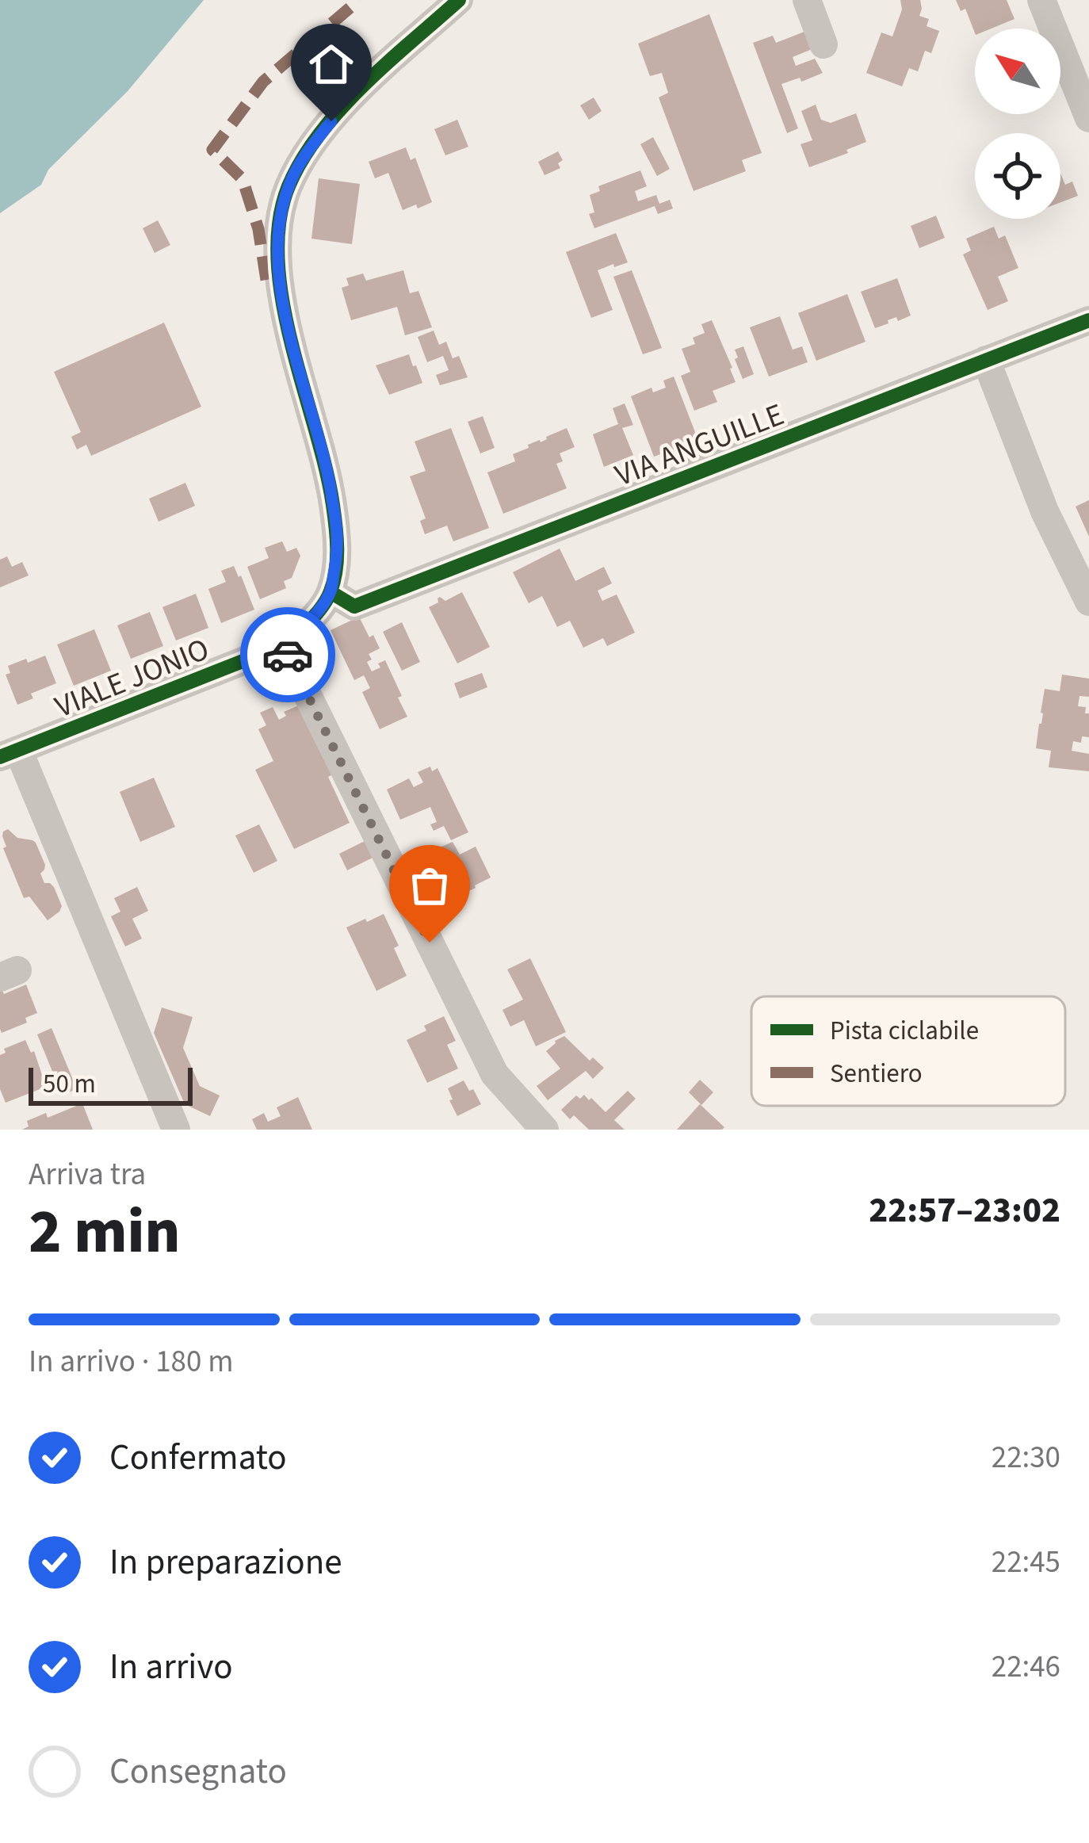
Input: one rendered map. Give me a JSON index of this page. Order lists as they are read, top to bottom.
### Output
{
  "streets": {
    "street": ["VIA ANGUILLE", "VIALE JONIO"]
  },
  "crossings": [
    ["VIA ANGUILLE", "VIALE JONIO"]
  ],
  "legend": ["Pista ciclabile", "Sentiero"],
  "scale_bar": "50 m",
  "north": "top left",
  "page": {
    "scale": "50 m",
    "heading": ["2 min", "Arriva tra", "22:57–23:02"],
    "bar": "In arrivo · 180 m",
    "list": [
      ["Confermato", "22:30"],
      ["In preparazione", "22:45"],
      ["In arrivo", "22:46"],
      "Consegnato"
    ]
  }
}
